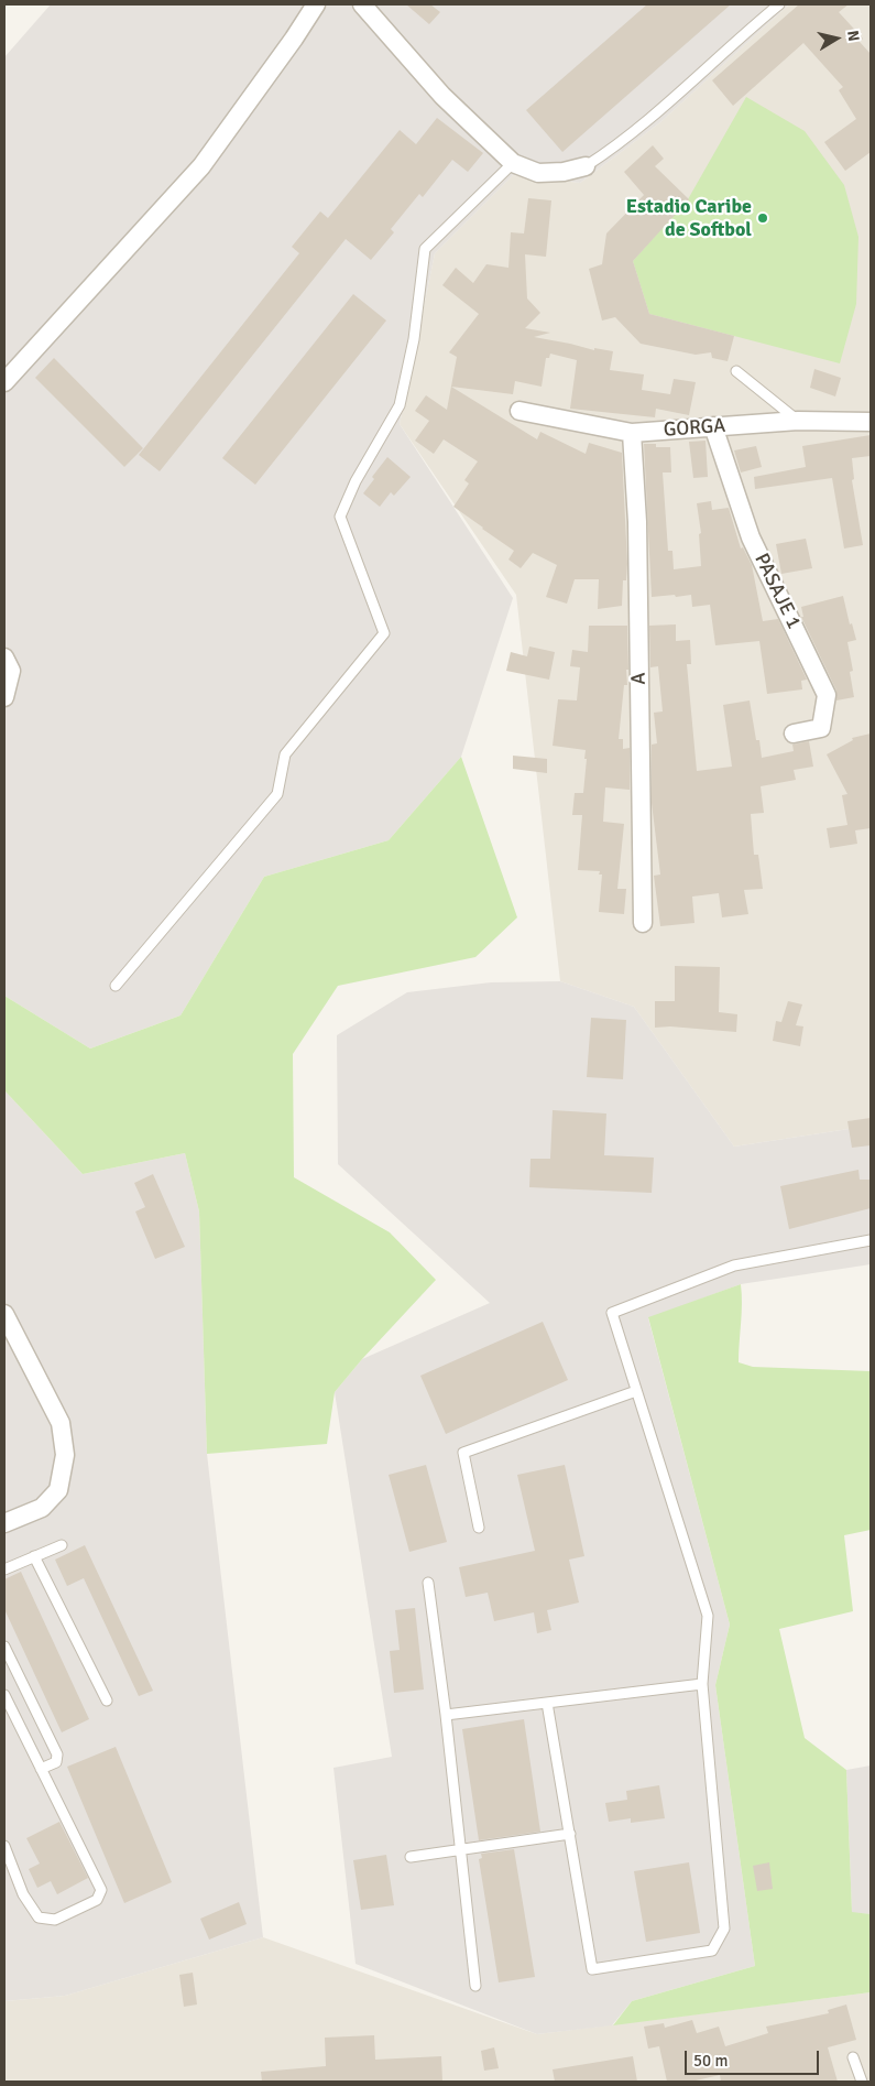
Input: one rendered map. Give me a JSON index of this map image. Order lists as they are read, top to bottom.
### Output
{
  "streets": {
    "street": ["GORGA", "PASAJE 1", "A"]
  },
  "crossings": [
    ["GORGA", "PASAJE 1"],
    ["GORGA", "A"]
  ],
  "places": ["Estadio Caribe de Softbol"],
  "scale_bar": "50 m",
  "north": "right"
}
